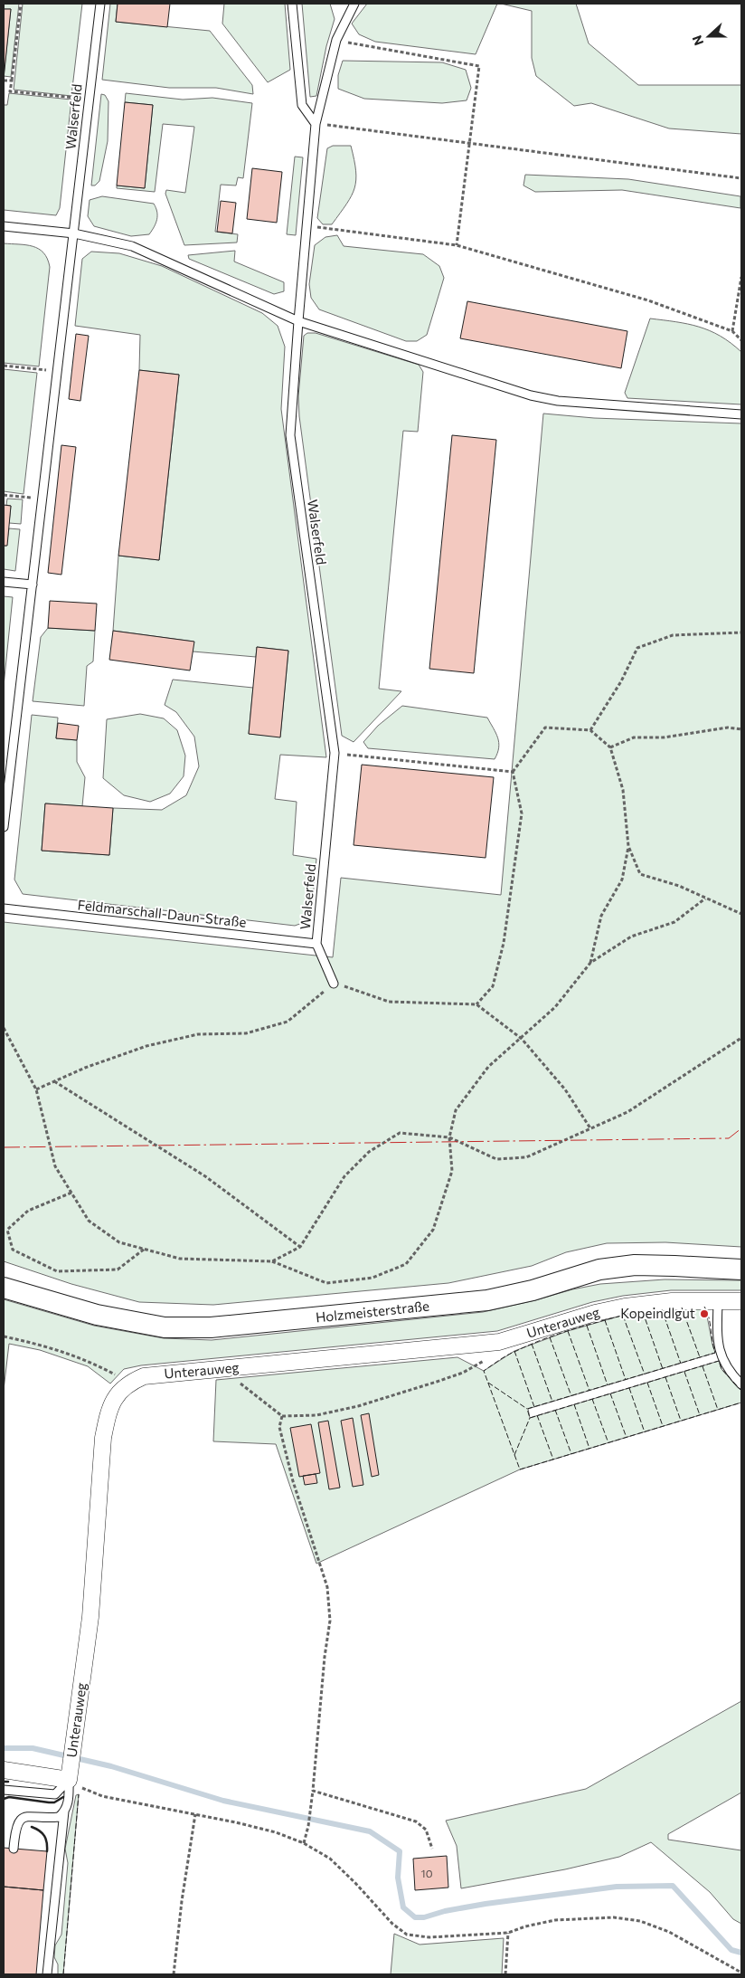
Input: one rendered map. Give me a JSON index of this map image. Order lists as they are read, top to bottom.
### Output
{
  "streets": {
    "street": ["Holzmeisterstraße", "Unterauweg"],
    "lane": ["Walserfeld", "Feldmarschall-Daun-Straße"]
  },
  "crossings": [
    ["Walserfeld", "Feldmarschall-Daun-Straße"]
  ],
  "places": ["Kopeindlgut"],
  "house_numbers": ["10"],
  "north": "left"
}
